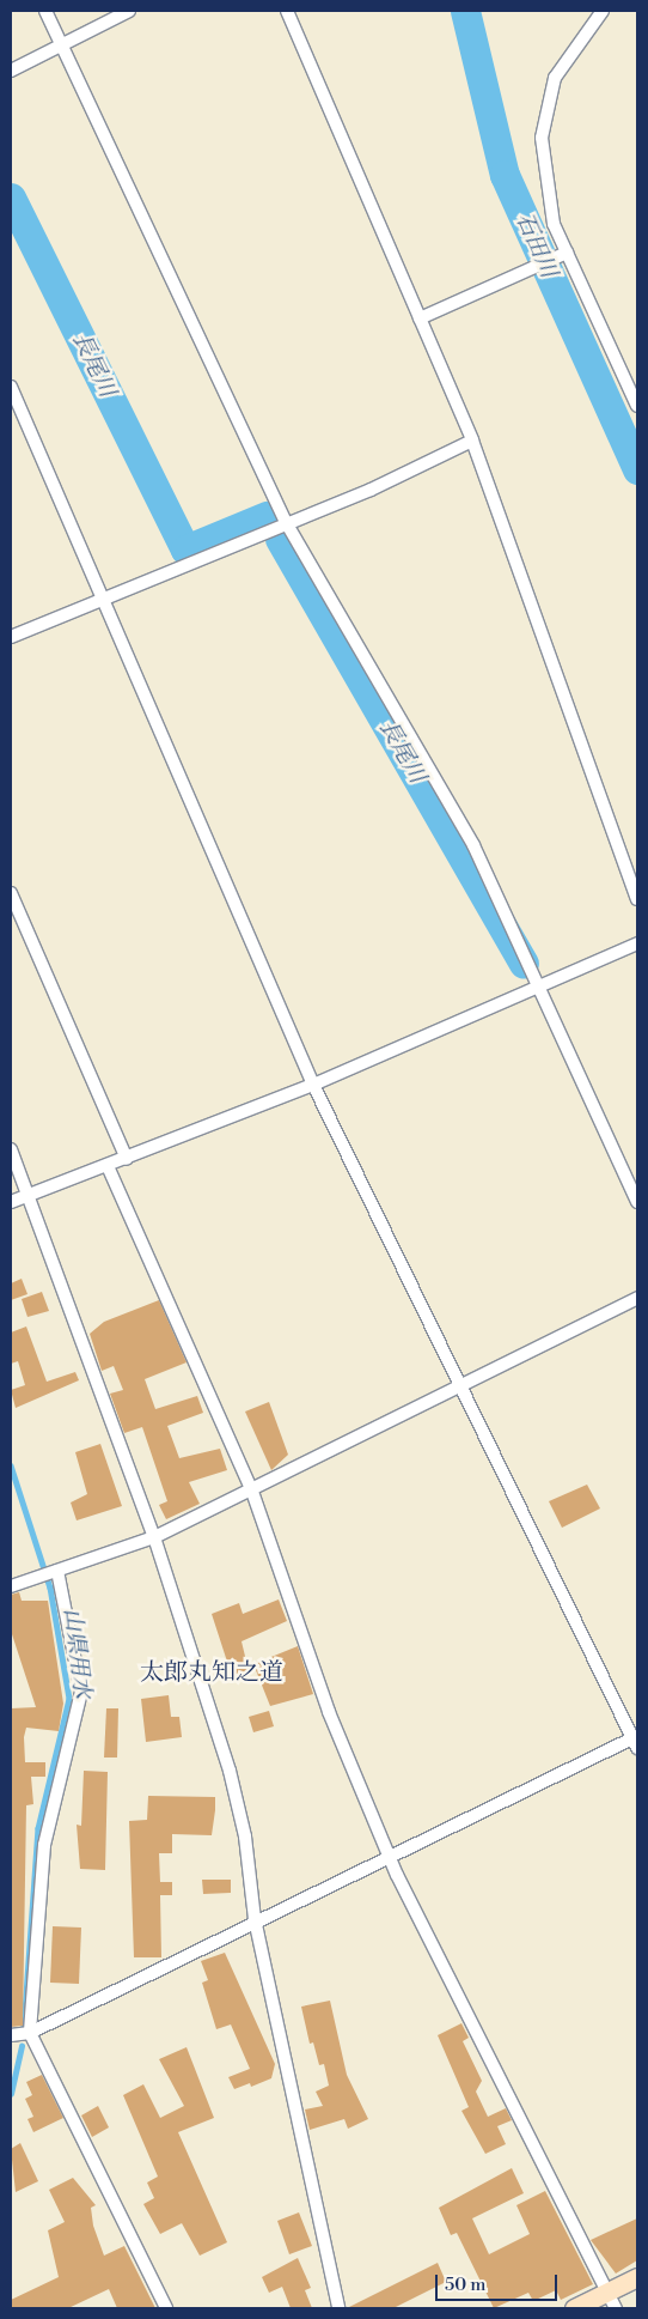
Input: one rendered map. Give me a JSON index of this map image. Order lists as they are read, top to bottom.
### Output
{
  "districts": ["太郎丸知之道"],
  "water": ["石田川", "長尾川", "山県用水"],
  "scale_bar": "50 m"
}
